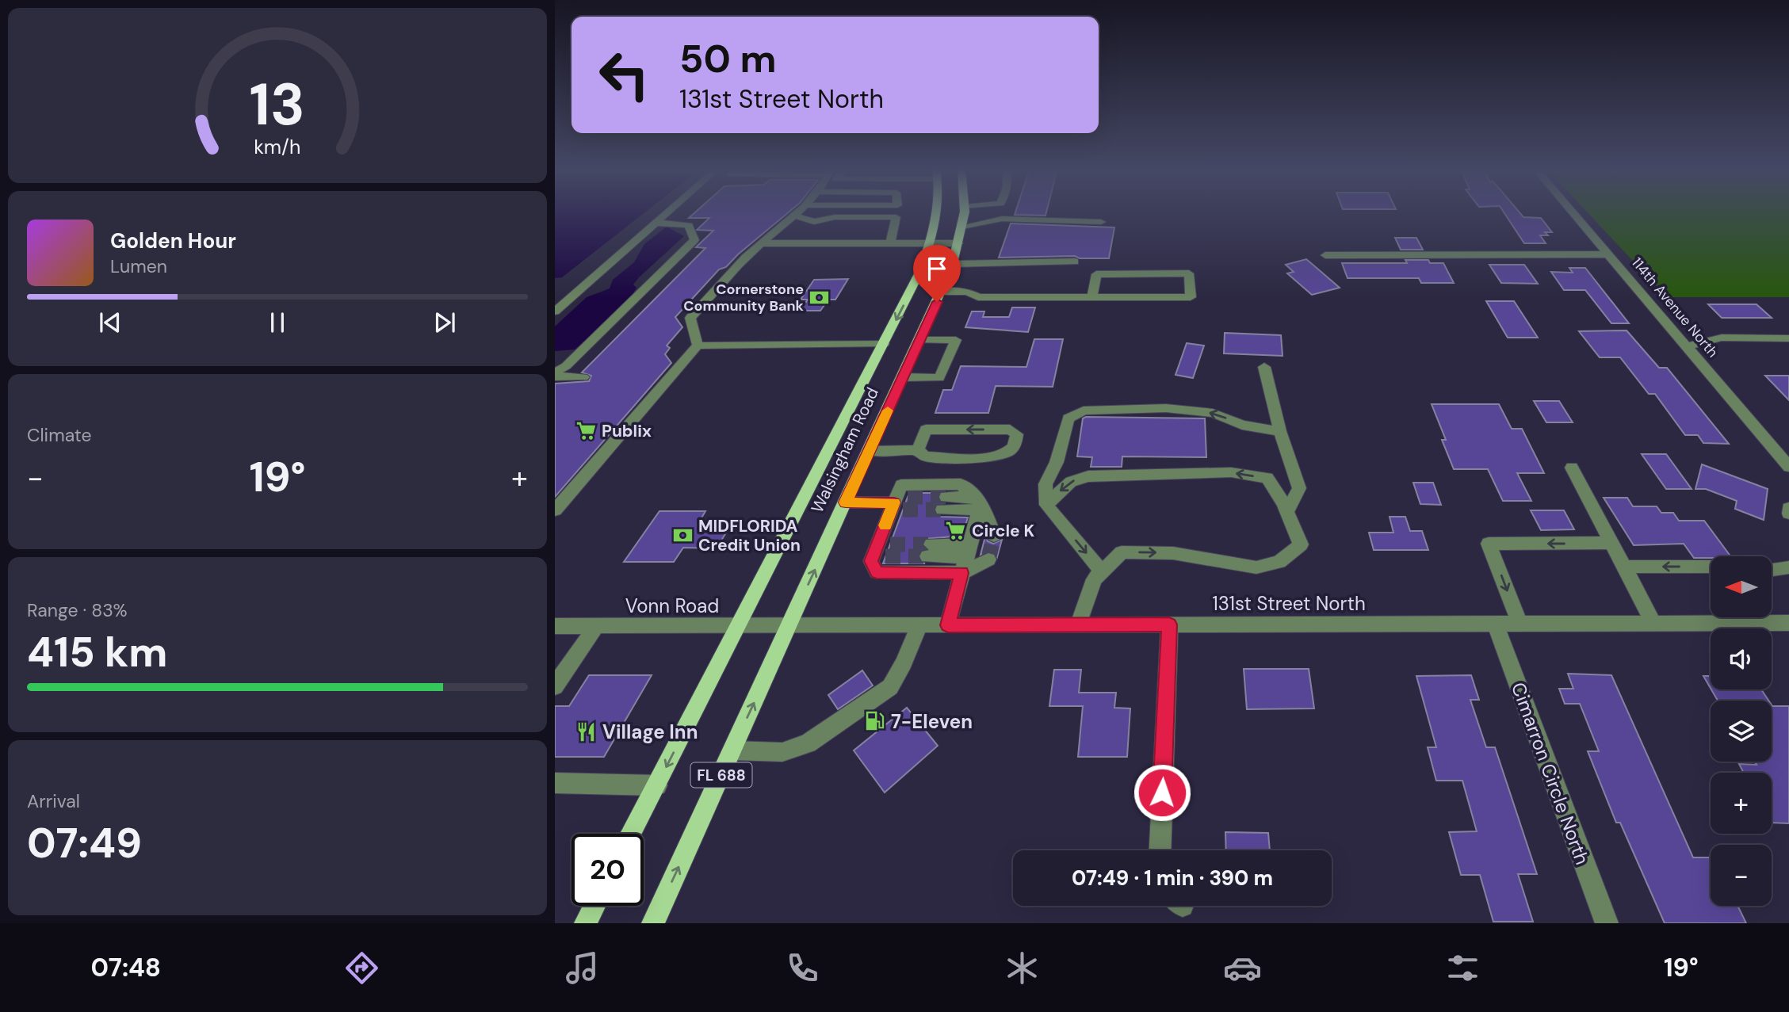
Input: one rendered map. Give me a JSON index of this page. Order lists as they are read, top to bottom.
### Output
{
  "streets": {
    "main road": ["Walsingham Road", "FL 688"],
    "street": [
      "114th Avenue North",
      "131st Street North",
      "Vonn Road",
      "Cimarron Circle North"
    ]
  },
  "crossings": [
    ["Walsingham Road", "131st Street North"],
    ["Walsingham Road", "Vonn Road"],
    ["131st Street North", "Vonn Road"],
    ["131st Street North", "Cimarron Circle North"]
  ],
  "places": {
    "bank": ["Cornerstone Community Bank", "MIDFLORIDA Credit Union"],
    "supermarket": ["Publix", "Circle K"],
    "fuel station": ["7-Eleven"],
    "restaurant": ["Village Inn"]
  },
  "north": "left",
  "page": {
    "turn": ["50 m", "131st Street North"],
    "song": ["Golden Hour", "Lumen"],
    "tile": [
      "Climate",
      ["Range · 83%", "415 km"],
      ["Arrival", "07:49"]
    ],
    "heat": ["−", "19°", "+"],
    "map_buttons": ["+", "−"],
    "limit": "20",
    "trip": "07:49 · 1 min · 390 m",
    "tabs": ["07:48", "19°"],
    "gauge": ["13", "km/h"]
  }
}
